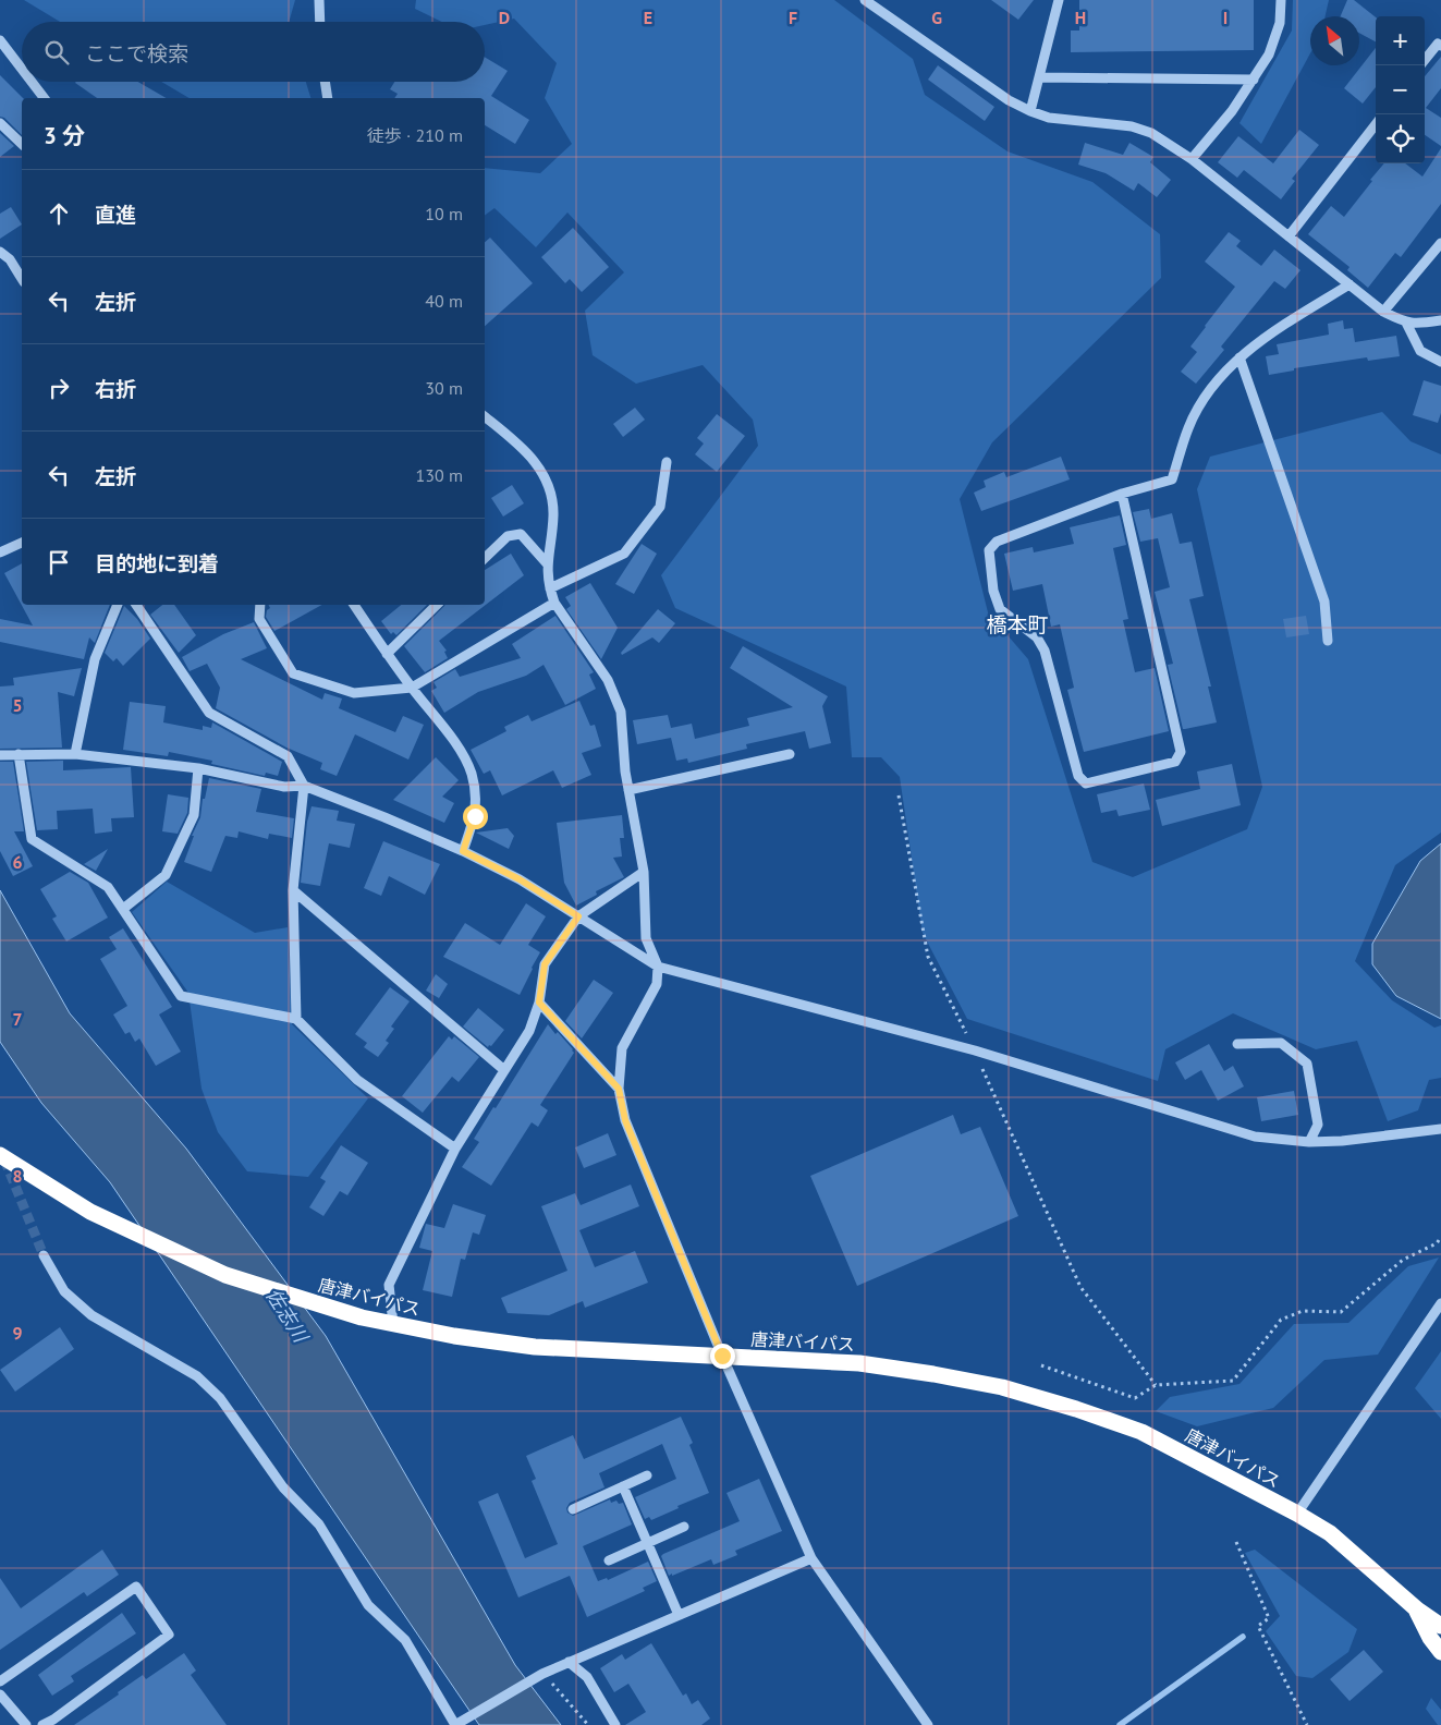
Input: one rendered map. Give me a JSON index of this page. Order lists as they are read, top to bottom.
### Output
{
  "streets": {
    "highway": ["唐津バイパス"]
  },
  "districts": ["橋本町"],
  "water": ["佐志川"],
  "north": "top left",
  "page": {
    "map_buttons": ["+", "−"],
    "search": "ここで検索",
    "heading": ["3 分", "徒歩 · 210 m"],
    "list": [
      ["直進", "10 m"],
      ["左折", "40 m"],
      ["右折", "30 m"],
      ["左折", "130 m"],
      "目的地に到着"
    ]
  },
  "grid": {
    "columns": [
      "D",
      "E",
      "F",
      "G",
      "H",
      "I"
    ],
    "rows": [
      "5",
      "6",
      "7",
      "8",
      "9"
    ]
  }
}
